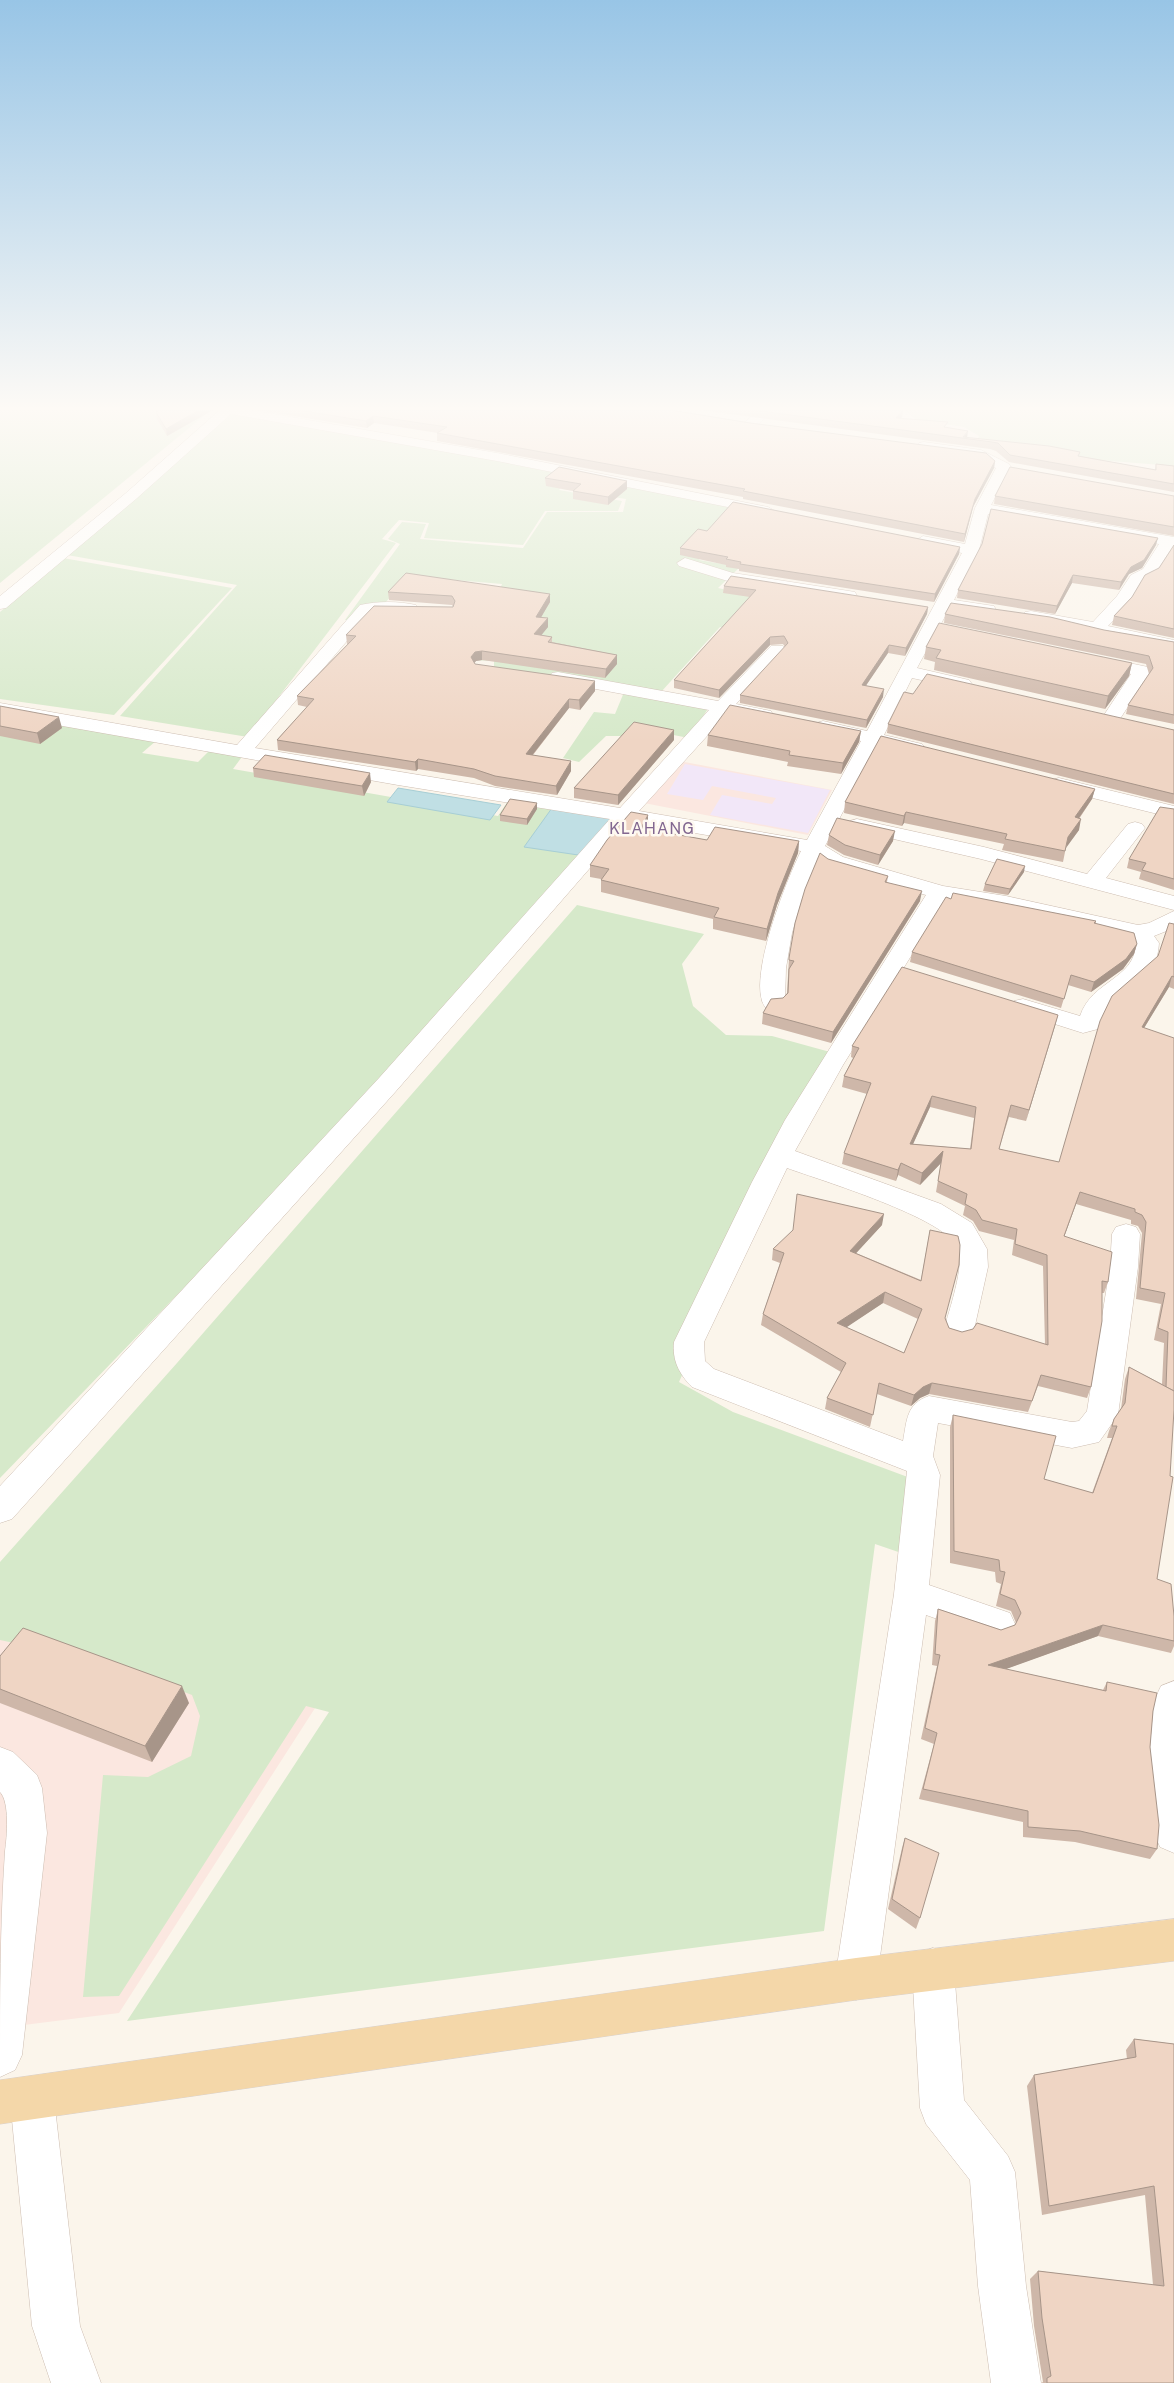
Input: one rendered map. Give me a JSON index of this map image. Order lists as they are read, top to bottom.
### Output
{
  "districts": ["KLAHANG"]
}
